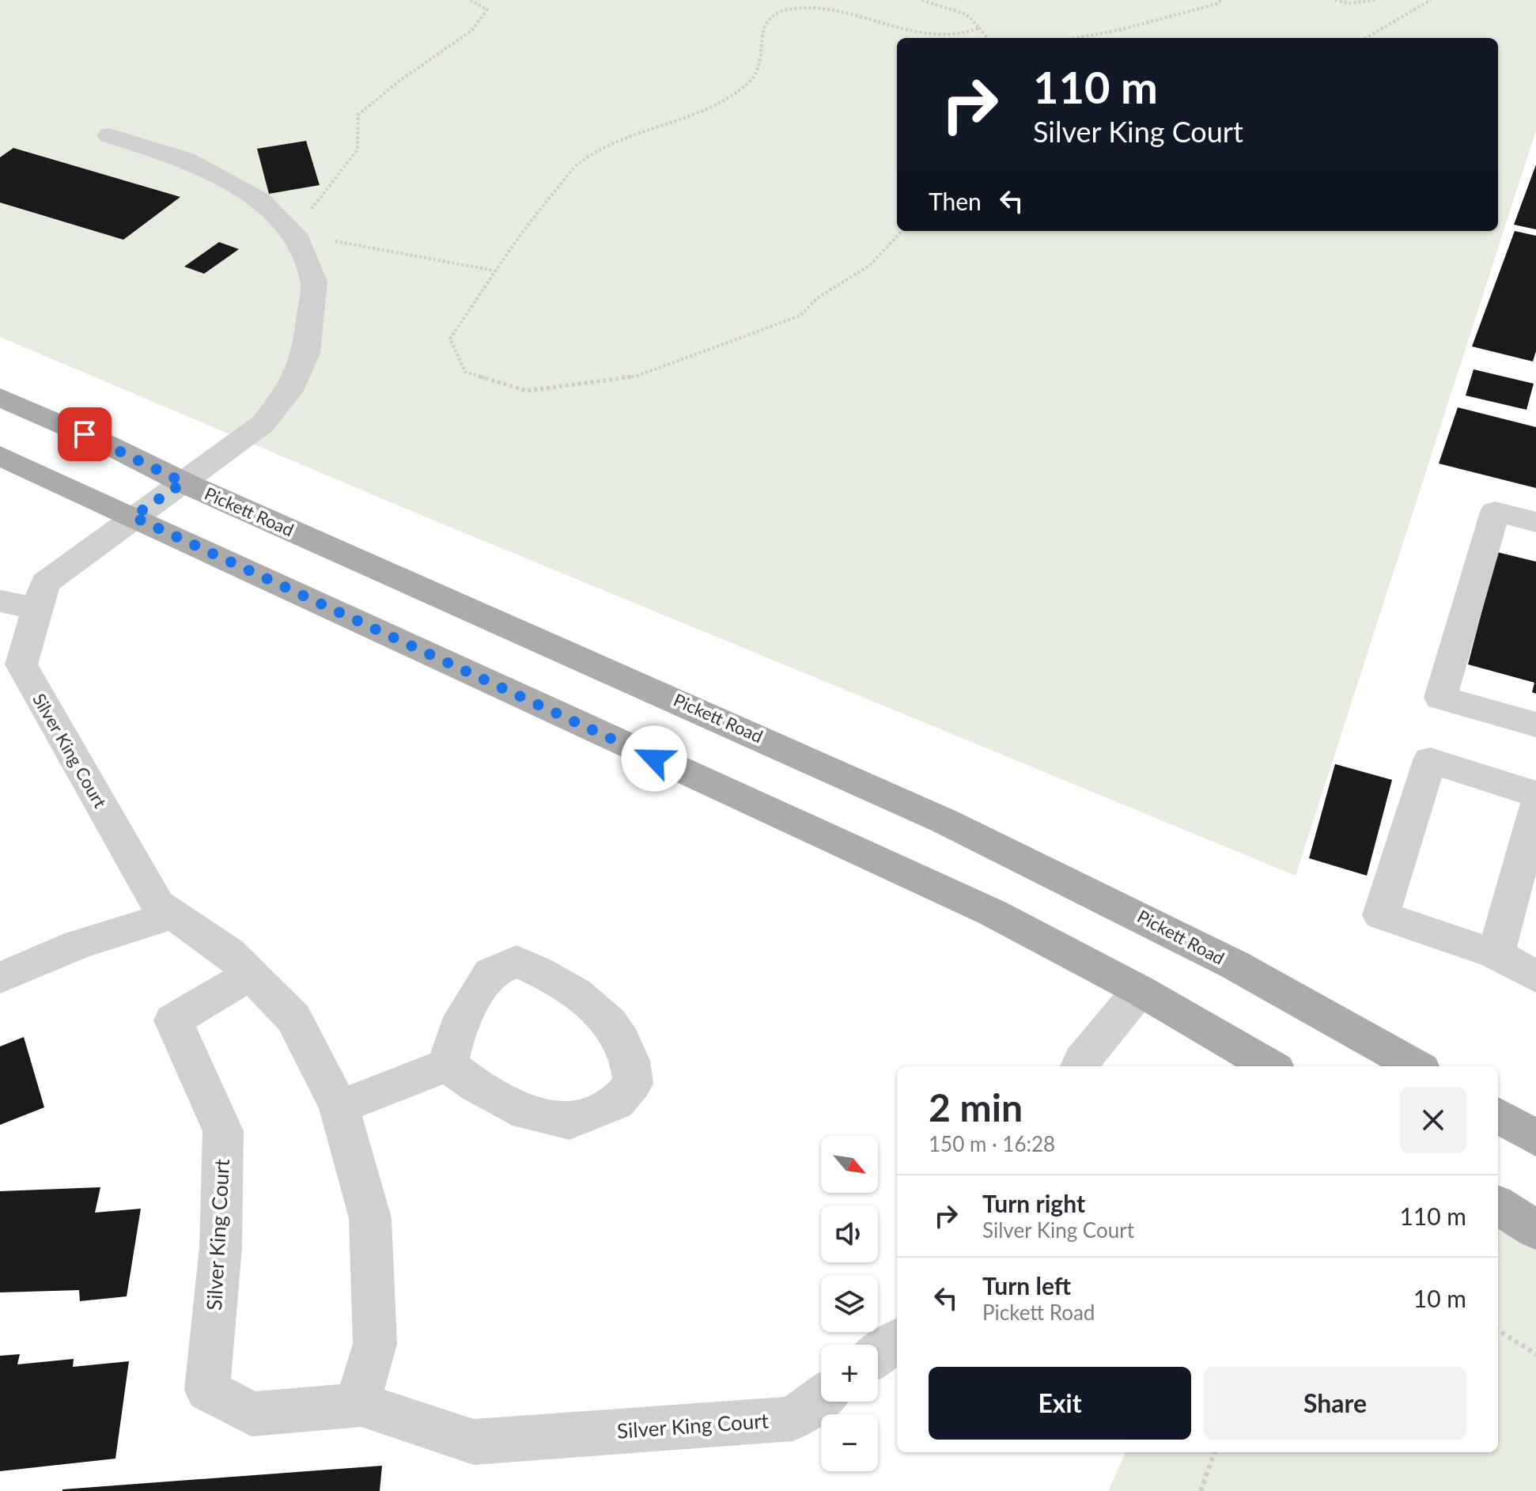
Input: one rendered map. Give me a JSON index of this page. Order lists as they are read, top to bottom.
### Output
{
  "streets": {
    "main road": ["Pickett Road"],
    "street": ["Silver King Court"]
  },
  "crossings": [
    ["Pickett Road", "Silver King Court"]
  ],
  "north": "bottom right",
  "page": {
    "turn": ["110 m", "Silver King Court"],
    "then": "Then",
    "heading": ["2 min", "150 m · 16:28"],
    "map_buttons": ["+", "−"],
    "list": [
      {
        "name": "Turn right",
        "note": "Silver King Court",
        "value": "110 m"
      },
      {
        "name": "Turn left",
        "note": "Pickett Road",
        "value": "10 m"
      }
    ],
    "buttons": ["Exit", "Share"]
  }
}
